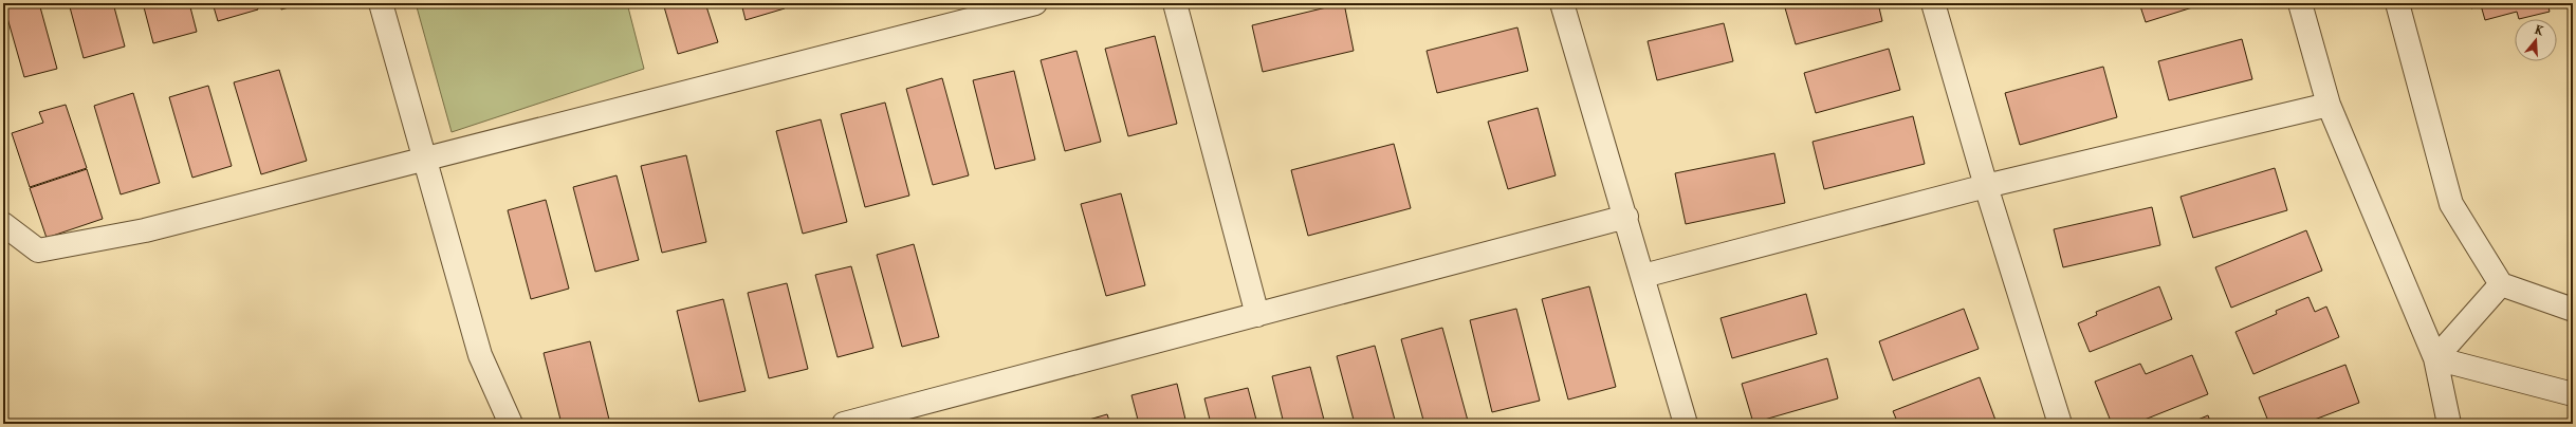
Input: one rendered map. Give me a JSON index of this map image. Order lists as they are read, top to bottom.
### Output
{
  "north": "top"
}
